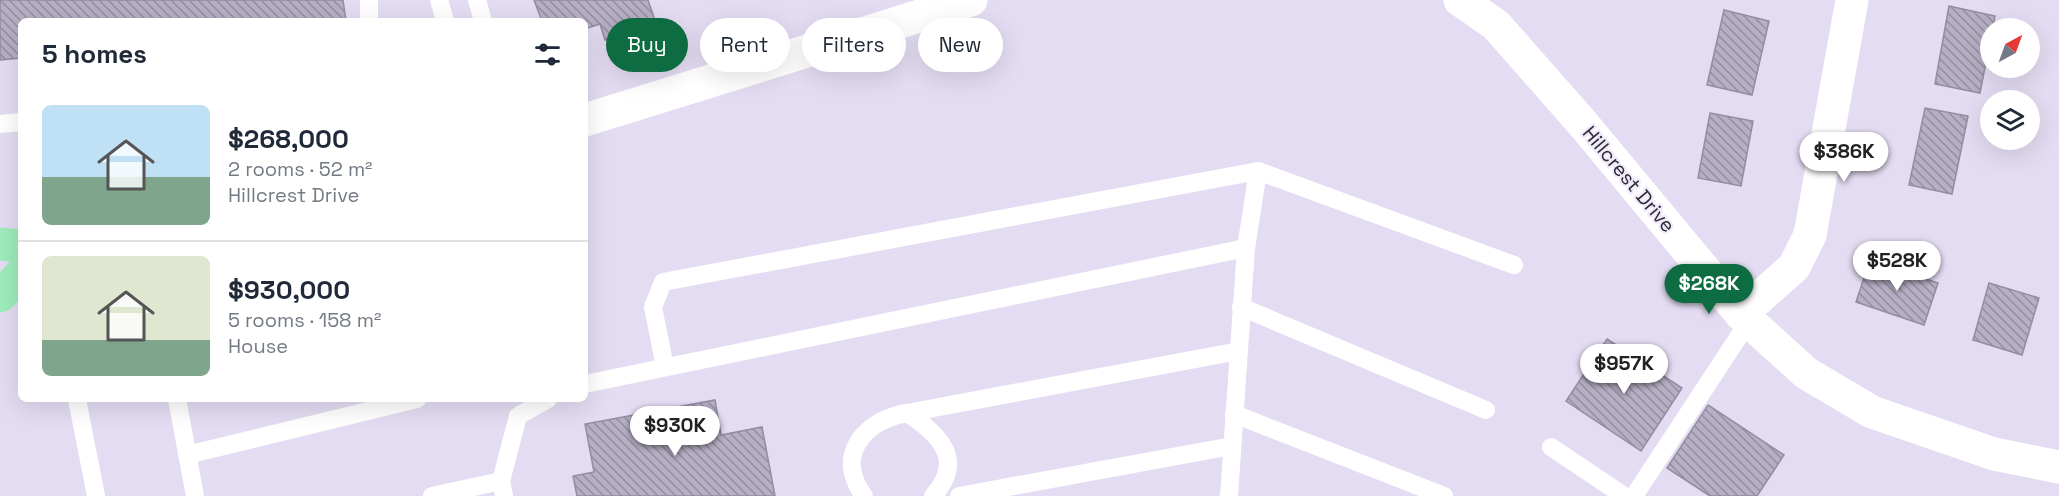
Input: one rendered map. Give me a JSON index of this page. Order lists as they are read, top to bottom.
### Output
{
  "streets": {
    "street": ["Hillcrest Drive"]
  },
  "north": "top right",
  "page": {
    "chip": [
      "Buy",
      "Rent",
      "Filters",
      "New"
    ],
    "heading": "5 homes",
    "list": [
      {
        "name": "$268,000",
        "note": "2 rooms · 52 m² · Hillcrest Drive"
      },
      {
        "name": "$930,000",
        "note": "5 rooms · 158 m² · House"
      }
    ],
    "price": [
      "$386K",
      "$528K",
      "$268K",
      "$957K",
      "$930K"
    ]
  }
}
